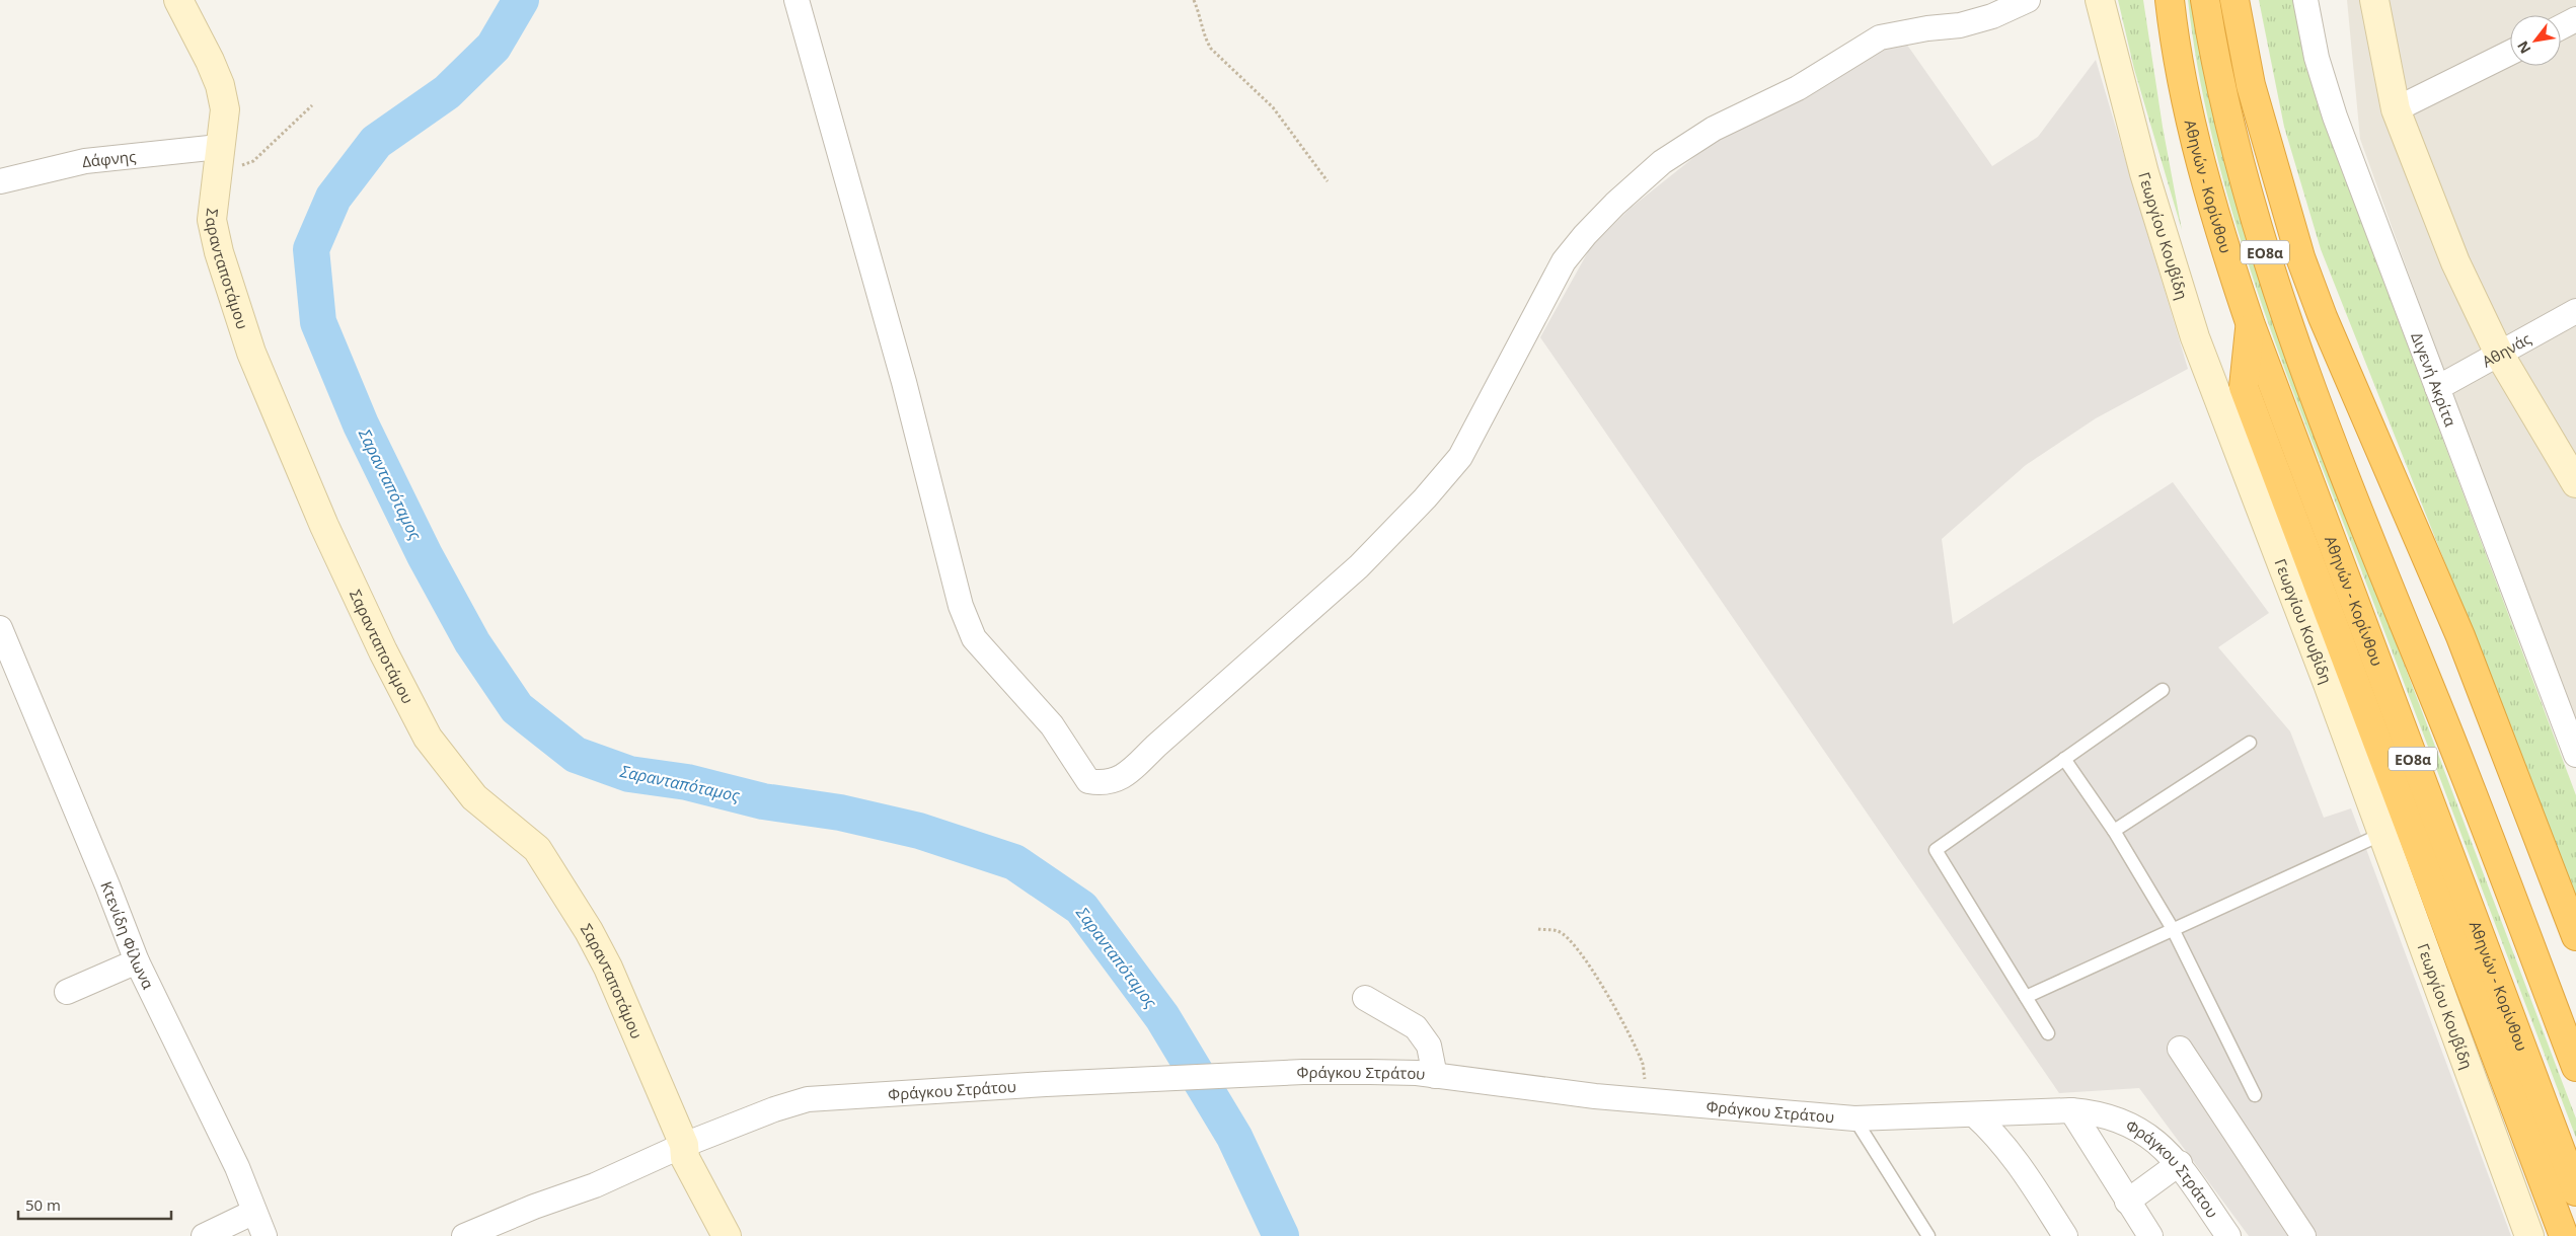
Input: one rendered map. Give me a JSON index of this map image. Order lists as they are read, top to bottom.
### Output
{
  "streets": {
    "highway": ["Αθηνών - Κορίνθου", "ΕΟ8α"],
    "street": [
      "Δάφνης",
      "Γεωργίου Κουβίδη",
      "Σαρανταποτάμου",
      "Αθηνάς",
      "Διγενή Ακρίτα",
      "Κτενίδη Φίλωνα",
      "Φράγκου Στράτου"
    ]
  },
  "crossings": [
    ["Δάφνης", "Σαρανταποτάμου"],
    ["Σαρανταποτάμου", "Φράγκου Στράτου"],
    ["Αθηνάς", "Διγενή Ακρίτα"]
  ],
  "water": ["Σαρανταπόταμος"],
  "scale_bar": "50 m",
  "north": "bottom left"
}
